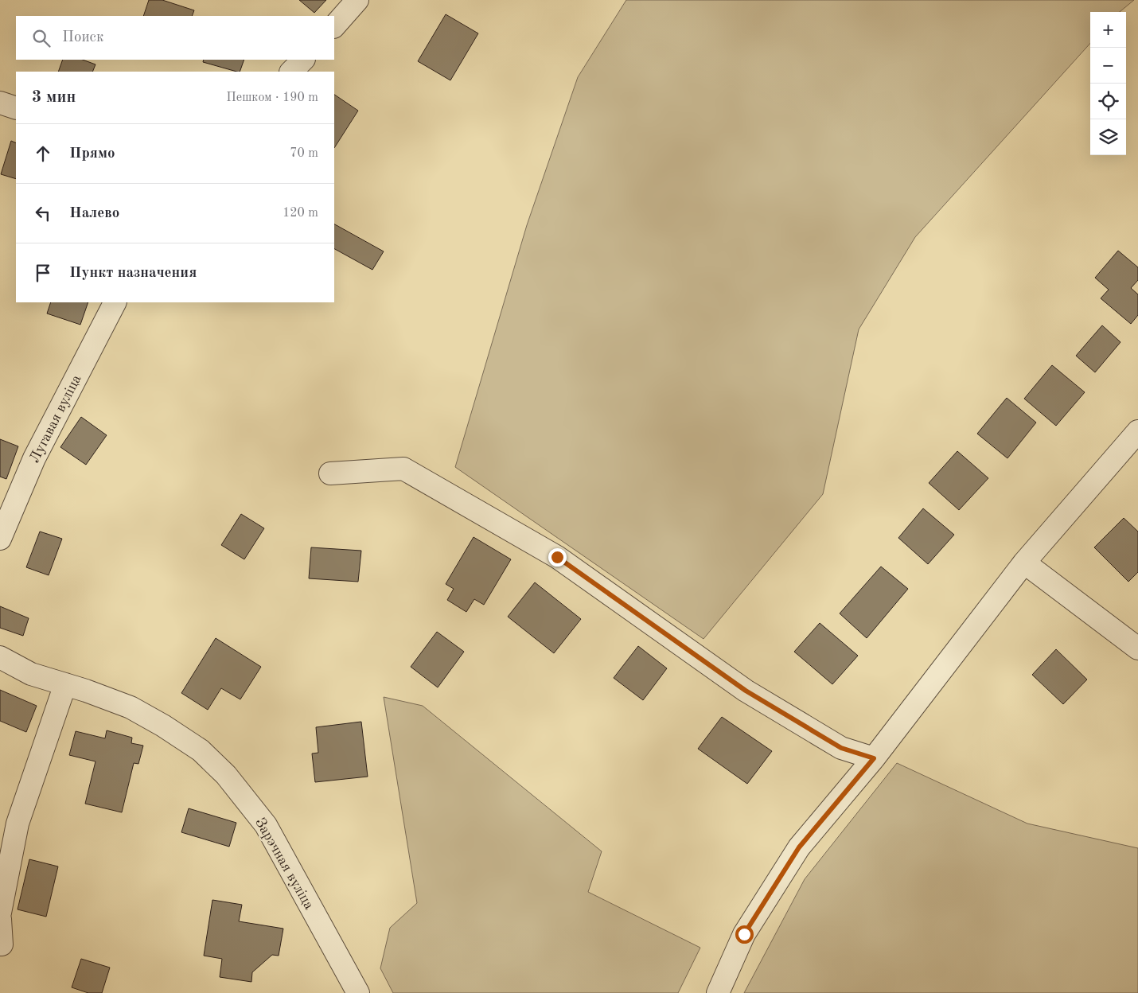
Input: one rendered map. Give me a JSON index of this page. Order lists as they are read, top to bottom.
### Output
{
  "streets": {
    "street": ["Лугавая вуліца", "Зарэчная вуліца"]
  },
  "page": {
    "map_buttons": ["+", "−"],
    "search": "Поиск",
    "heading": ["3 мин", "Пешком · 190 m"],
    "list": [
      ["Прямо", "70 m"],
      ["Налево", "120 m"],
      "Пункт назначения"
    ]
  }
}
